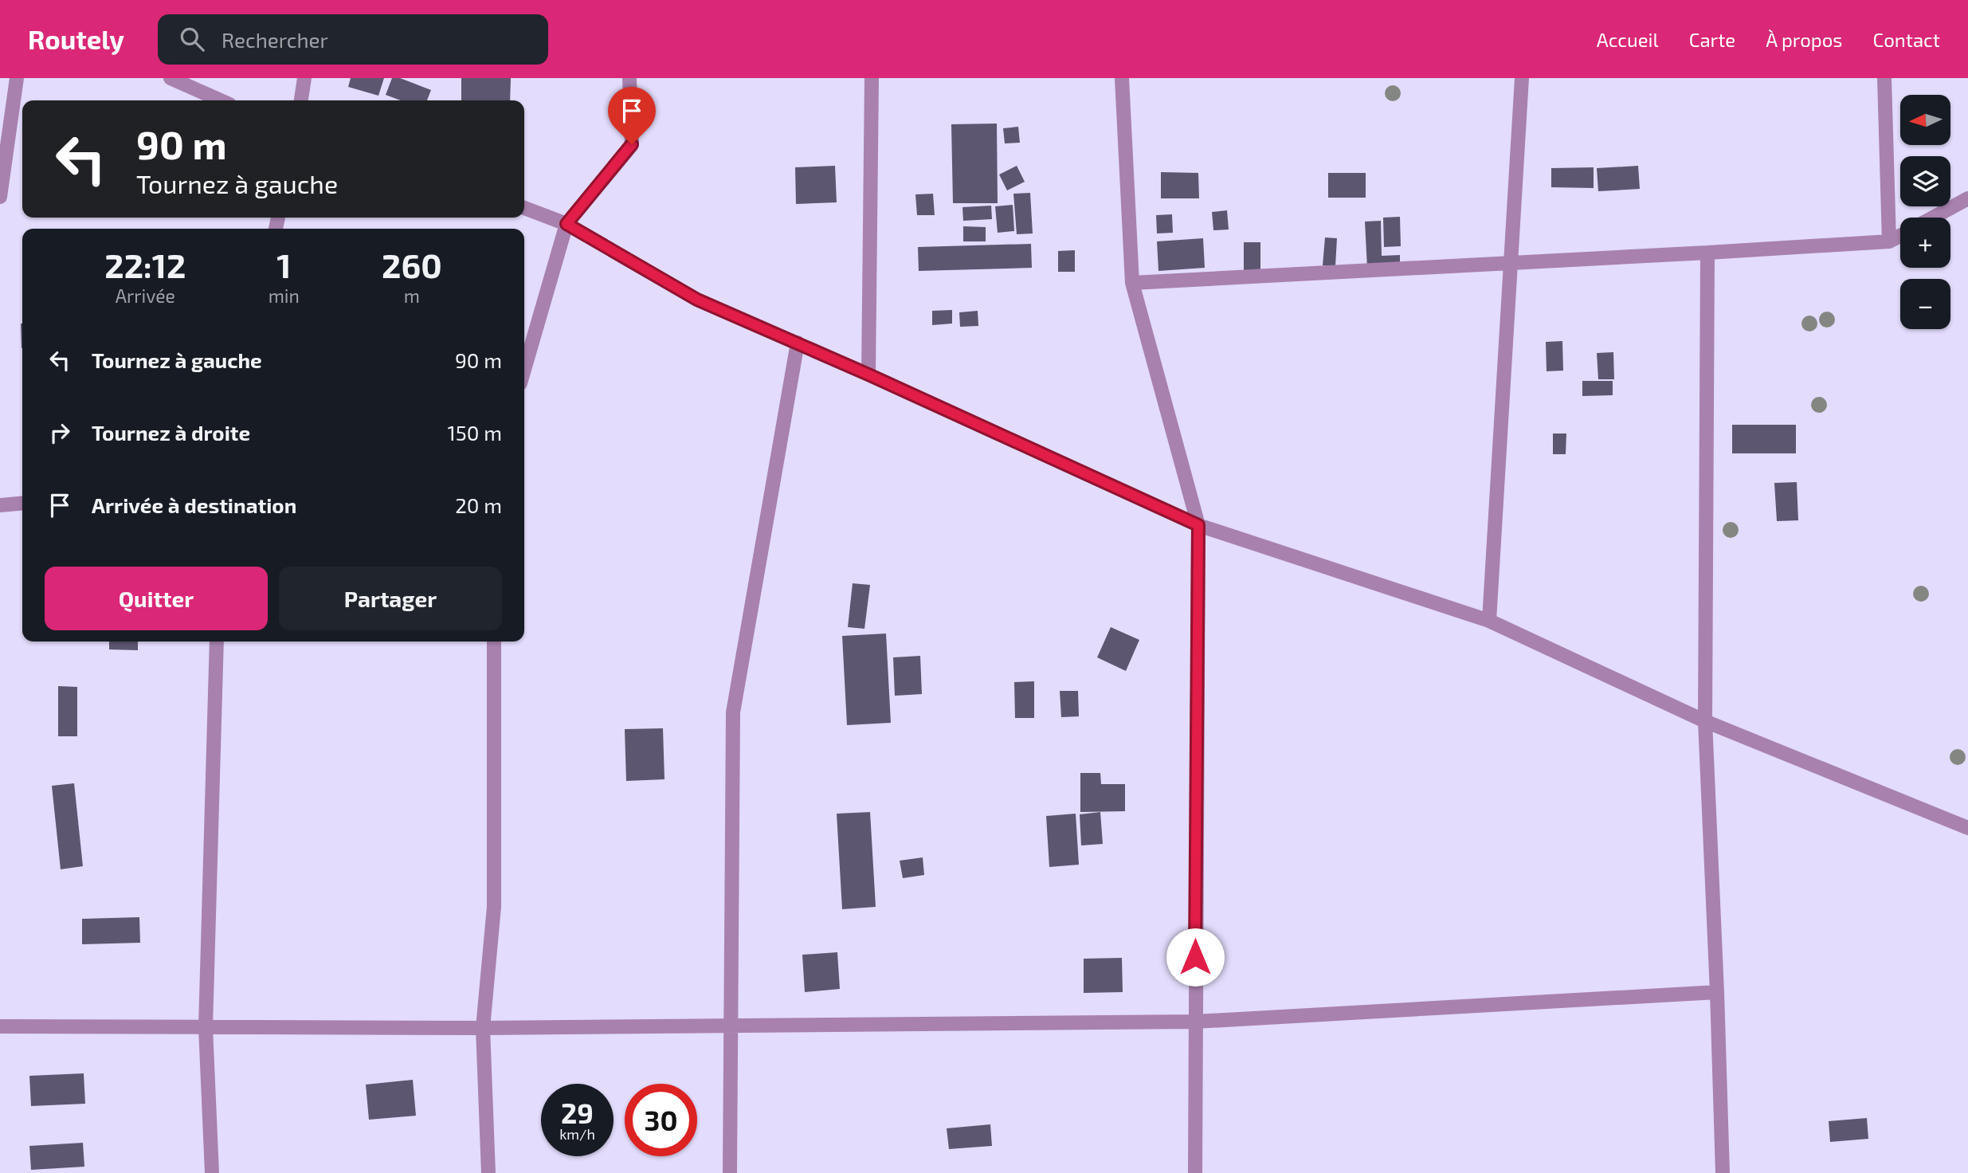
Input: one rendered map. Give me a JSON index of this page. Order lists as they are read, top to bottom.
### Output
{
  "north": "left",
  "page": {
    "header": "Routely",
    "search": "Rechercher",
    "nav": [
      "Accueil",
      "Carte",
      "À propos",
      "Contact"
    ],
    "map_buttons": ["+", "−"],
    "turn": ["90 m", "Tournez à gauche"],
    "eta": [
      "22:12",
      "Arrivée",
      "1",
      "min",
      "260",
      "m"
    ],
    "list": [
      {
        "name": "Tournez à gauche",
        "value": "90 m"
      },
      {
        "name": "Tournez à droite",
        "value": "150 m"
      },
      {
        "name": "Arrivée à destination",
        "value": "20 m"
      }
    ],
    "buttons": ["Quitter", "Partager"],
    "speed": "29 km/h",
    "limit": "30"
  }
}
